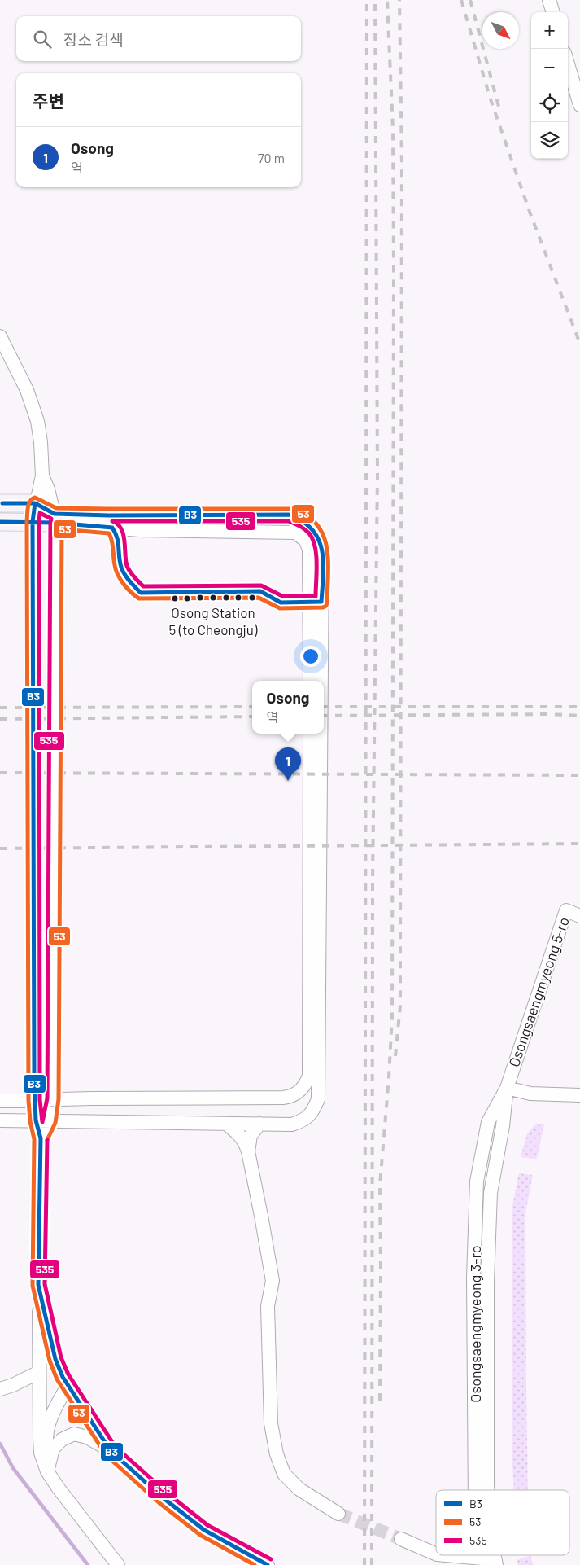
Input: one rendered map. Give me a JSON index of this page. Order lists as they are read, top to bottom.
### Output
{
  "streets": {
    "street": ["Osongsaengmyeong 5-ro", "Osongsaengmyeong 3-ro"]
  },
  "crossings": [
    ["Osongsaengmyeong 5-ro", "Osongsaengmyeong 3-ro"]
  ],
  "places": ["Osong Station 5 (to Cheongju)"],
  "lines": ["transit line 53", "transit line B3", "transit line 535"],
  "legend": ["B3", "53", "535"],
  "north": "bottom right",
  "page": {
    "map_buttons": ["+", "−"],
    "search": "장소 검색",
    "heading": "주변",
    "list": [
      {
        "mark": "1",
        "name": "Osong",
        "note": "역",
        "value": "70 m"
      }
    ],
    "popup": ["Osong", "역"],
    "pins": "1"
  }
}
